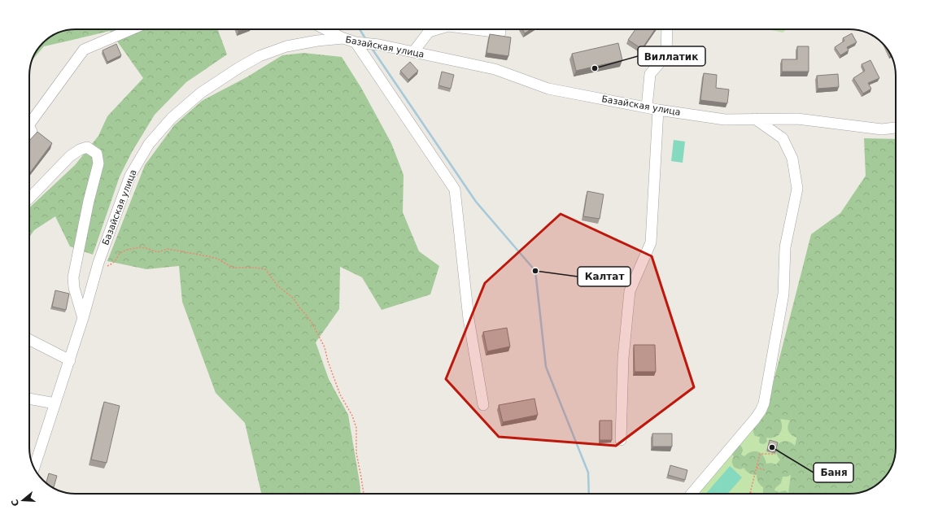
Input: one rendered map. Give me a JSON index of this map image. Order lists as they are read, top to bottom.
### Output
{
  "streets": {
    "street": ["Базайская улица"]
  },
  "places": ["Виллатик", "Калтат", "Баня"],
  "north": "left"
}
